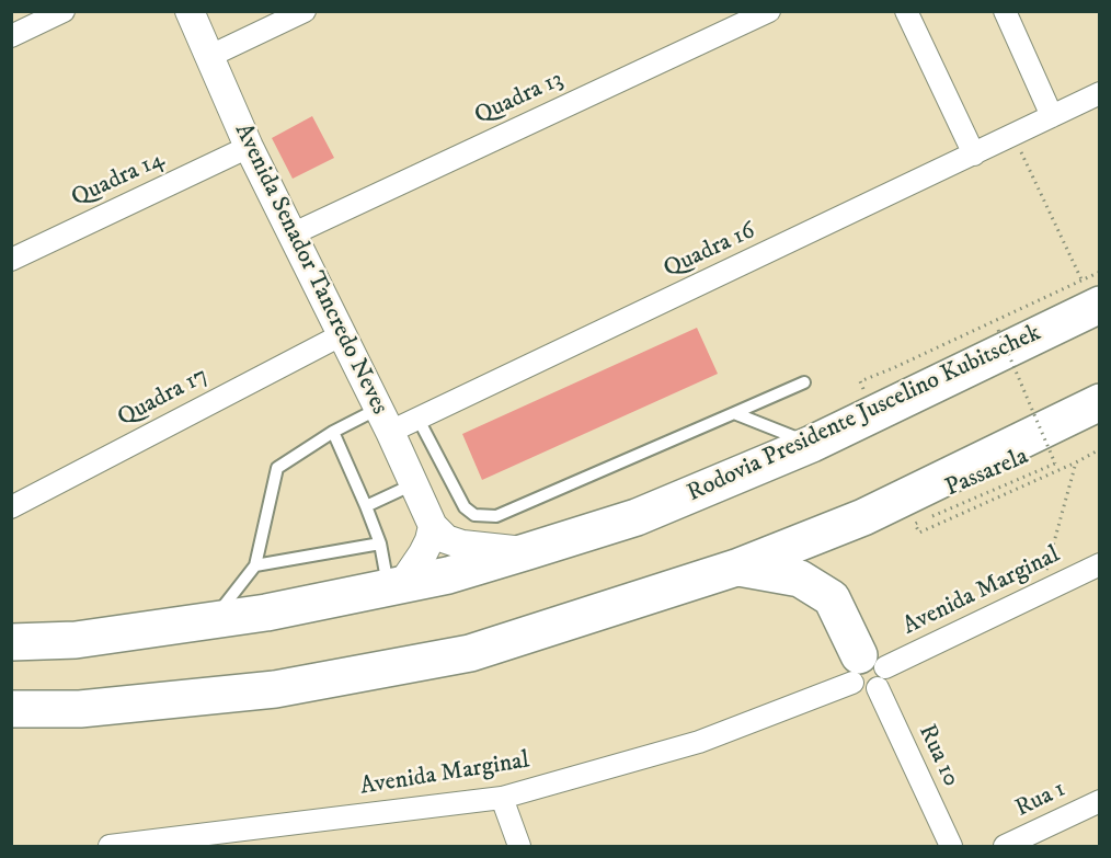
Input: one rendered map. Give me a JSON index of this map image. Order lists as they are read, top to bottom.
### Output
{
  "streets": {
    "highway": ["Rodovia Presidente Juscelino Kubitschek"],
    "street": [
      "Quadra 13",
      "Quadra 14",
      "Quadra 16",
      "Avenida Senador Tancredo Neves",
      "Quadra 17",
      "Avenida Marginal",
      "Rua 10",
      "Rua 1"
    ],
    "path": ["Passarela"]
  },
  "crossings": [
    ["Quadra 13", "Avenida Senador Tancredo Neves"],
    ["Quadra 14", "Avenida Senador Tancredo Neves"],
    ["Quadra 16", "Avenida Senador Tancredo Neves"],
    ["Avenida Senador Tancredo Neves", "Quadra 17"],
    ["Avenida Marginal", "Rua 10"]
  ]
}
